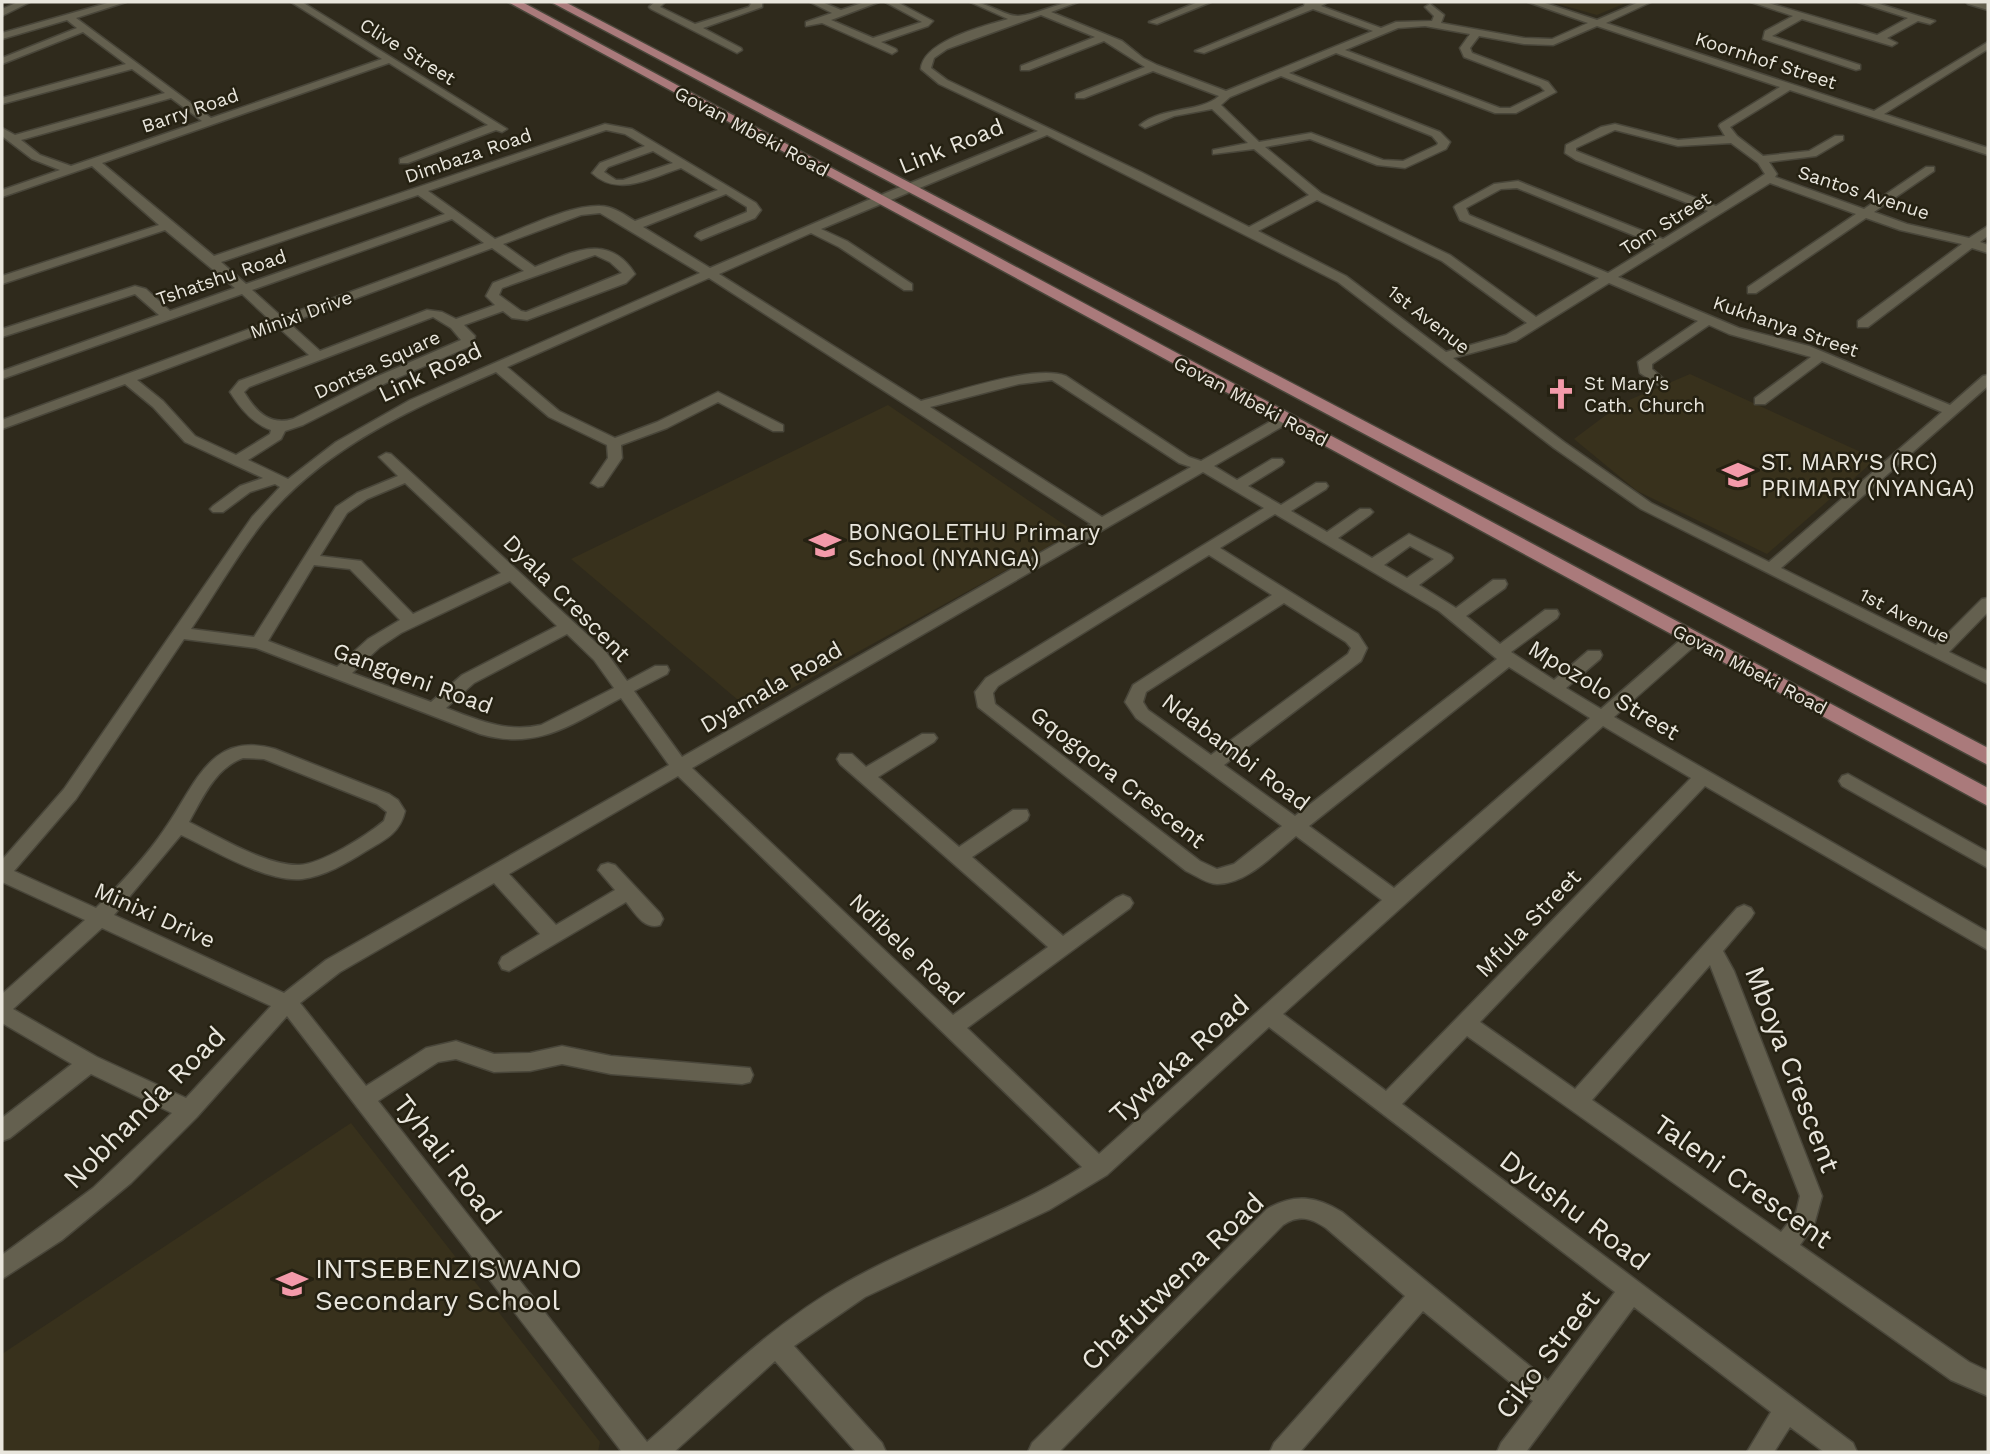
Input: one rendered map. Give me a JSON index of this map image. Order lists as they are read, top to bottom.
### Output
{
  "streets": {
    "main road": ["Govan Mbeki Road"],
    "street": [
      "Clive Street",
      "Koornhof Street",
      "Barry Road",
      "Link Road",
      "Dimbaza Road",
      "Santos Avenue",
      "Tom Street",
      "Tshatshu Road",
      "Minixi Drive",
      "1st Avenue",
      "Kukhanya Street",
      "Dontsa Square",
      "Dyala Crescent",
      "Gangqeni Road",
      "Dyamala Road",
      "Mpozolo Street",
      "Ndabambi Road",
      "Gqogqora Crescent",
      "Mfula Street",
      "Ndibele Road",
      "Tywaka Road",
      "Mboya Crescent",
      "Nobhanda Road",
      "Tyhali Road",
      "Taleni Crescent",
      "Dyushu Road",
      "Chafutwena Road",
      "Ciko Street"
    ]
  },
  "crossings": [
    ["Clive Street", "Barry Road"],
    ["Govan Mbeki Road", "Link Road"],
    ["Govan Mbeki Road", "Dyamala Road"],
    ["Govan Mbeki Road", "Tywaka Road"],
    ["Link Road", "Minixi Drive"],
    ["Link Road", "1st Avenue"],
    ["Link Road", "Gangqeni Road"],
    ["Santos Avenue", "Tom Street"],
    ["Tom Street", "1st Avenue"],
    ["Tom Street", "Kukhanya Street"],
    ["Minixi Drive", "Dyamala Road"],
    ["Minixi Drive", "Nobhanda Road"],
    ["Minixi Drive", "Tyhali Road"],
    ["Dyala Crescent", "Gangqeni Road"],
    ["Dyala Crescent", "Dyamala Road"],
    ["Dyala Crescent", "Ndibele Road"],
    ["Dyamala Road", "Mpozolo Street"],
    ["Dyamala Road", "Ndibele Road"],
    ["Dyamala Road", "Nobhanda Road"],
    ["Dyamala Road", "Tyhali Road"],
    ["Mpozolo Street", "Gqogqora Crescent"],
    ["Mpozolo Street", "Mfula Street"],
    ["Mpozolo Street", "Tywaka Road"],
    ["Ndabambi Road", "Gqogqora Crescent"],
    ["Ndabambi Road", "Tywaka Road"],
    ["Mfula Street", "Taleni Crescent"],
    ["Mfula Street", "Dyushu Road"],
    ["Ndibele Road", "Tywaka Road"],
    ["Tywaka Road", "Dyushu Road"],
    ["Mboya Crescent", "Taleni Crescent"],
    ["Nobhanda Road", "Tyhali Road"],
    ["Dyushu Road", "Ciko Street"],
    ["Chafutwena Road", "Ciko Street"]
  ],
  "places": {
    "church": ["St Mary's Cath. Church"],
    "school or university": ["ST. MARY'S (RC) PRIMARY (NYANGA)", "BONGOLETHU Primary School (NYANGA)", "INTSEBENZISWANO Secondary School"]
  }
}
